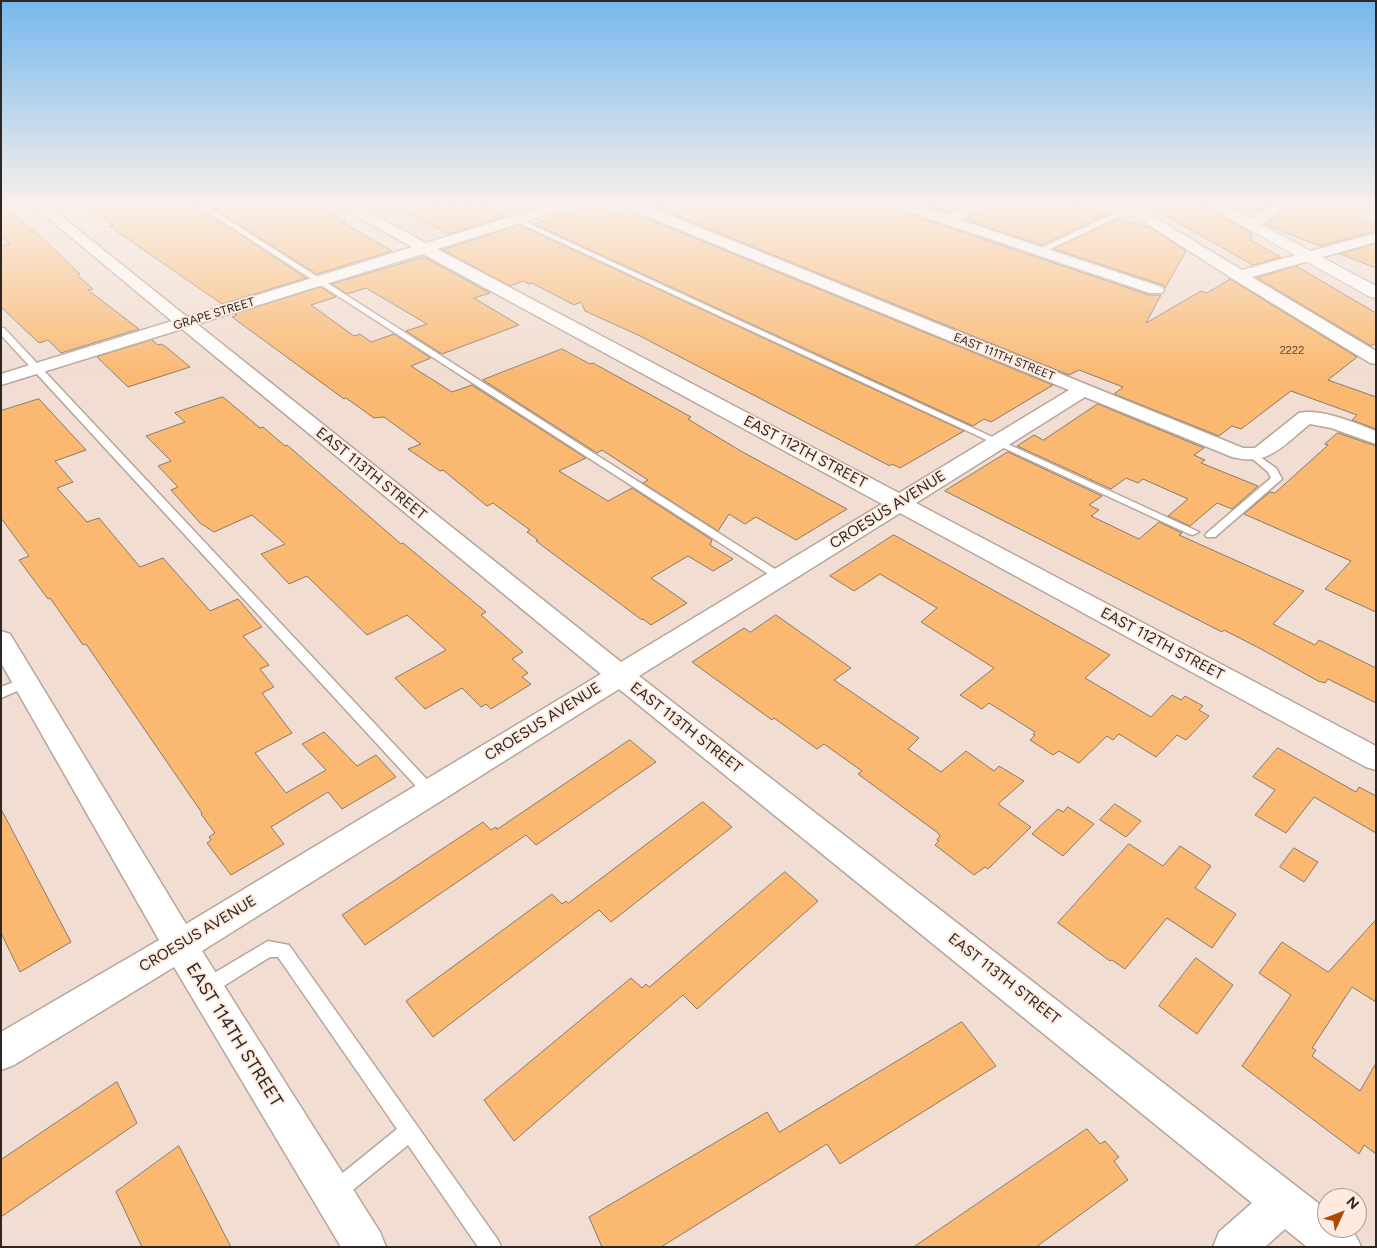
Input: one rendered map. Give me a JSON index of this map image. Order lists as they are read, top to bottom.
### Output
{
  "streets": {
    "street": [
      "GRAPE STREET",
      "EAST 111TH STREET",
      "EAST 112TH STREET",
      "EAST 113TH STREET",
      "CROESUS AVENUE",
      "EAST 114TH STREET"
    ]
  },
  "crossings": [
    ["GRAPE STREET", "EAST 113TH STREET"],
    ["EAST 111TH STREET", "CROESUS AVENUE"],
    ["EAST 112TH STREET", "CROESUS AVENUE"],
    ["EAST 113TH STREET", "CROESUS AVENUE"],
    ["CROESUS AVENUE", "EAST 114TH STREET"]
  ],
  "house_numbers": ["2222"],
  "north": "top right"
}
